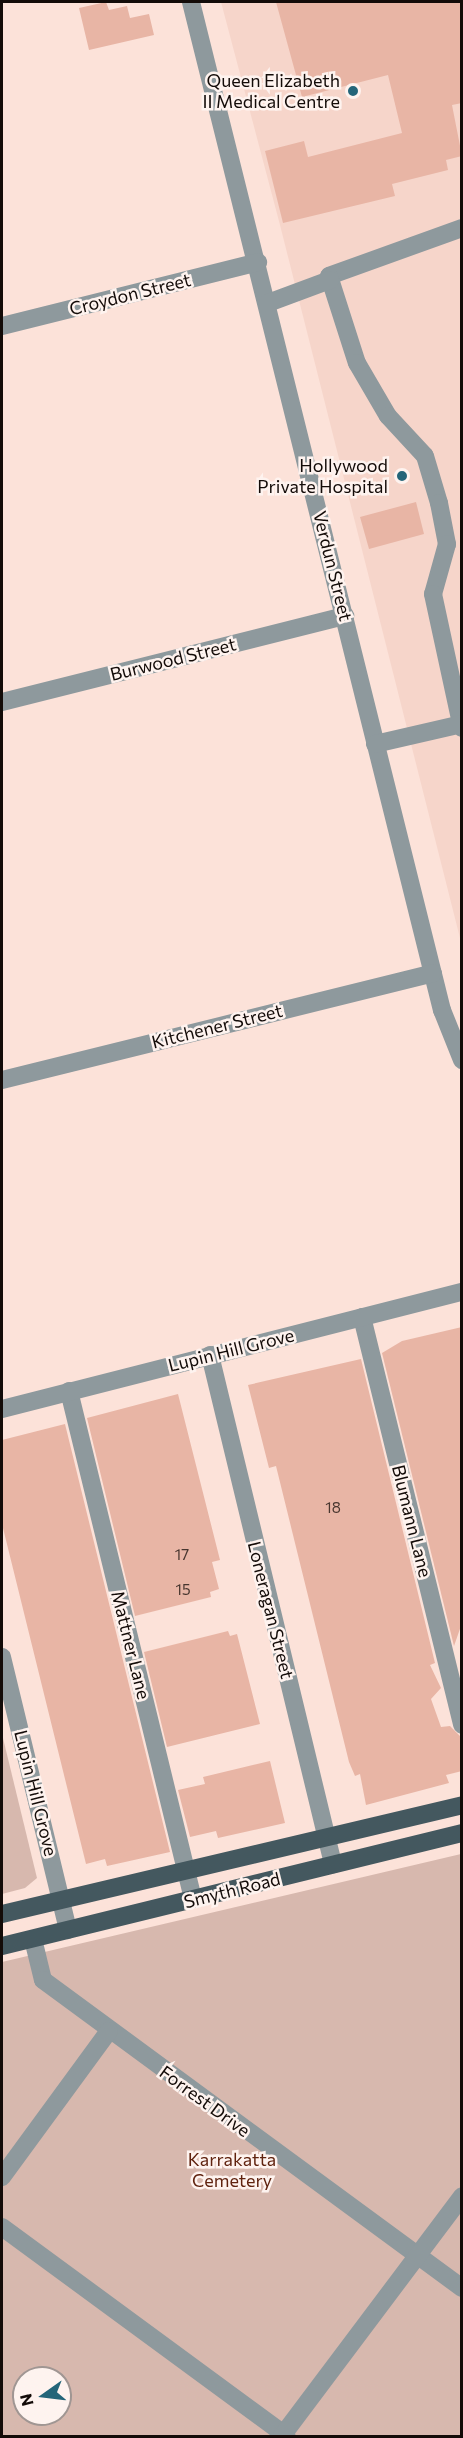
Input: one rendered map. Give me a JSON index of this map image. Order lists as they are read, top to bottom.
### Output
{
  "streets": {
    "main road": ["Smyth Road"],
    "street": [
      "Croydon Street",
      "Verdun Street",
      "Burwood Street",
      "Kitchener Street",
      "Lupin Hill Grove",
      "Blumann Lane",
      "Loneragan Street",
      "Mattner Lane",
      "Forrest Drive"
    ]
  },
  "crossings": [
    ["Croydon Street", "Verdun Street"],
    ["Verdun Street", "Burwood Street"],
    ["Verdun Street", "Kitchener Street"],
    ["Lupin Hill Grove", "Blumann Lane"],
    ["Lupin Hill Grove", "Loneragan Street"],
    ["Lupin Hill Grove", "Mattner Lane"],
    ["Lupin Hill Grove", "Smyth Road"],
    ["Loneragan Street", "Smyth Road"],
    ["Mattner Lane", "Smyth Road"],
    ["Smyth Road", "Forrest Drive"]
  ],
  "parks": ["Karrakatta Cemetery"],
  "places": ["Queen Elizabeth II Medical Centre", "Hollywood Private Hospital"],
  "house_numbers": ["18", "17", "15"],
  "north": "left"
}
